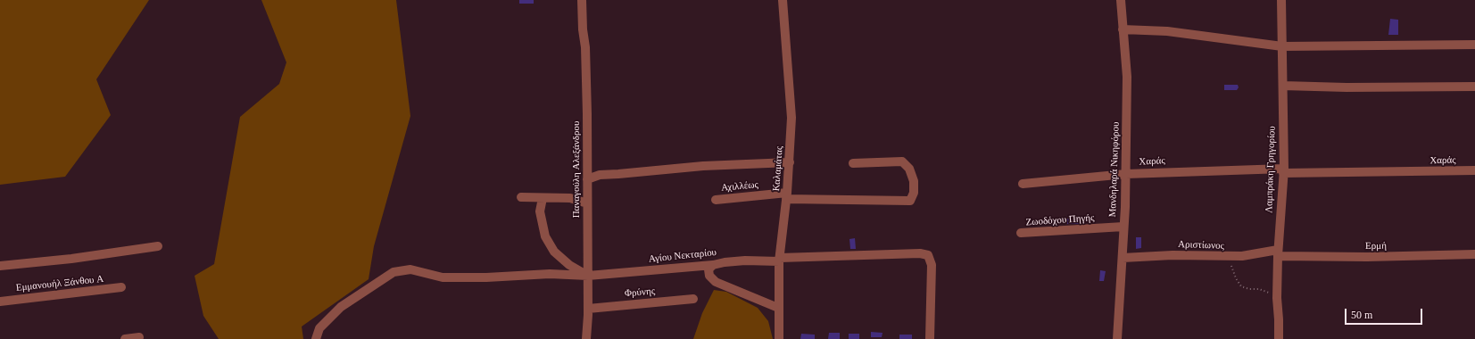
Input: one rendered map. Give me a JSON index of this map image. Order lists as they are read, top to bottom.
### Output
{
  "streets": {
    "street": [
      "Χαράς",
      "Καλαμάτας",
      "Παναγούλη Αλεξάνδρου",
      "Μανδηλαρά Νικηφόρου",
      "Λαμπράκη Γρηγορίου",
      "Αχιλλέως",
      "Ζωοδόχου Πηγής",
      "Αριστίωνος",
      "Ερμή",
      "Αγίου Νεκταρίου",
      "Εμμανουήλ Ξάνθου Α",
      "Φρύνης"
    ]
  },
  "crossings": [
    ["Χαράς", "Μανδηλαρά Νικηφόρου"],
    ["Χαράς", "Λαμπράκη Γρηγορίου"],
    ["Καλαμάτας", "Αχιλλέως"],
    ["Καλαμάτας", "Αγίου Νεκταρίου"],
    ["Παναγούλη Αλεξάνδρου", "Αγίου Νεκταρίου"],
    ["Παναγούλη Αλεξάνδρου", "Φρύνης"],
    ["Μανδηλαρά Νικηφόρου", "Ζωοδόχου Πηγής"],
    ["Μανδηλαρά Νικηφόρου", "Αριστίωνος"],
    ["Λαμπράκη Γρηγορίου", "Αριστίωνος"],
    ["Λαμπράκη Γρηγορίου", "Ερμή"],
    ["Αριστίωνος", "Ερμή"]
  ],
  "scale_bar": "50 m"
}
